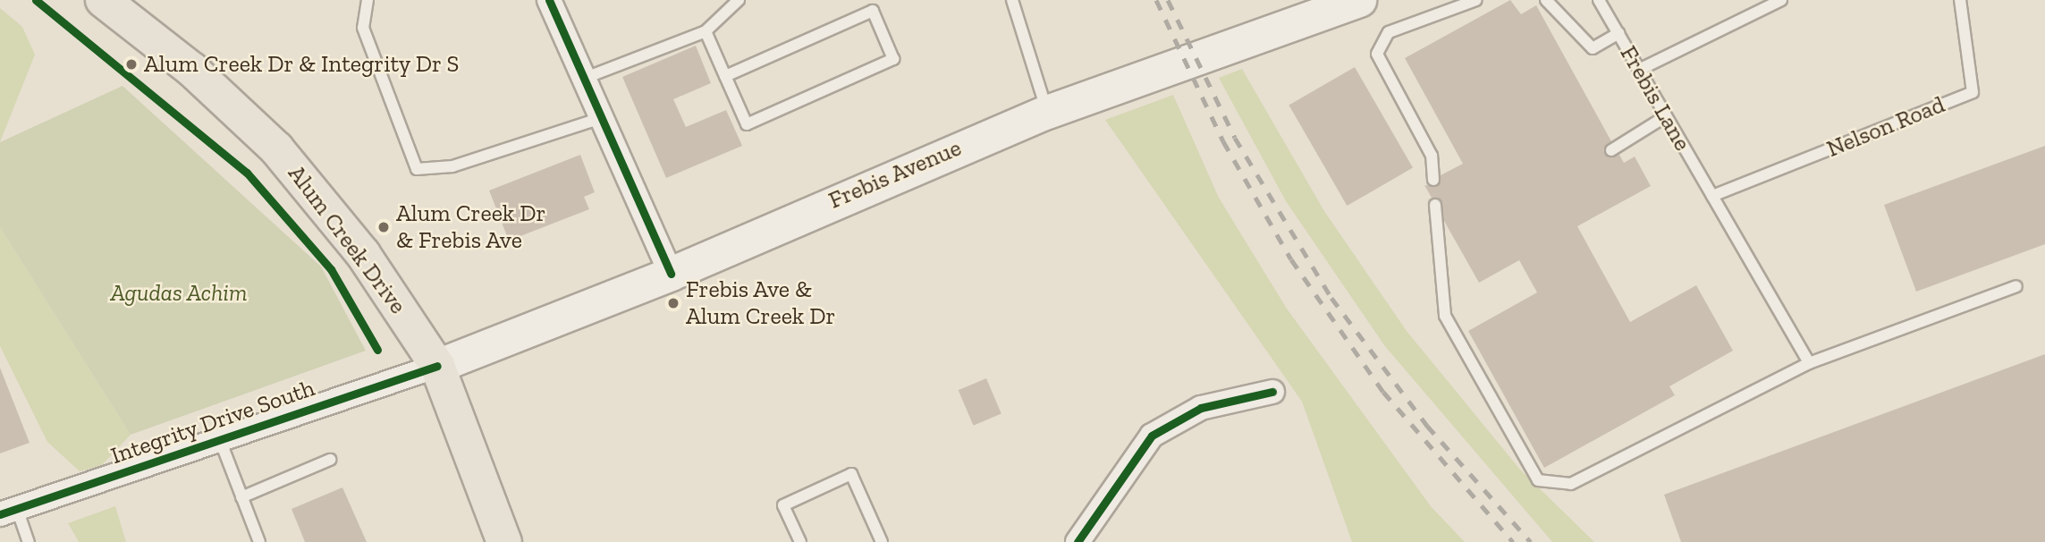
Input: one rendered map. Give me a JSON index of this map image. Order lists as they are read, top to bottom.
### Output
{
  "streets": {
    "main road": ["Frebis Avenue", "Alum Creek Drive"],
    "street": ["Integrity Drive South"],
    "lane": ["Frebis Lane", "Nelson Road"]
  },
  "crossings": [
    ["Frebis Lane", "Nelson Road"],
    ["Frebis Avenue", "Alum Creek Drive"],
    ["Frebis Avenue", "Integrity Drive South"],
    ["Alum Creek Drive", "Integrity Drive South"]
  ],
  "parks": ["Agudas Achim"],
  "places": ["Alum Creek Dr & Integrity Dr S", "Alum Creek Dr & Frebis Ave", "Frebis Ave & Alum Creek Dr"]
}
